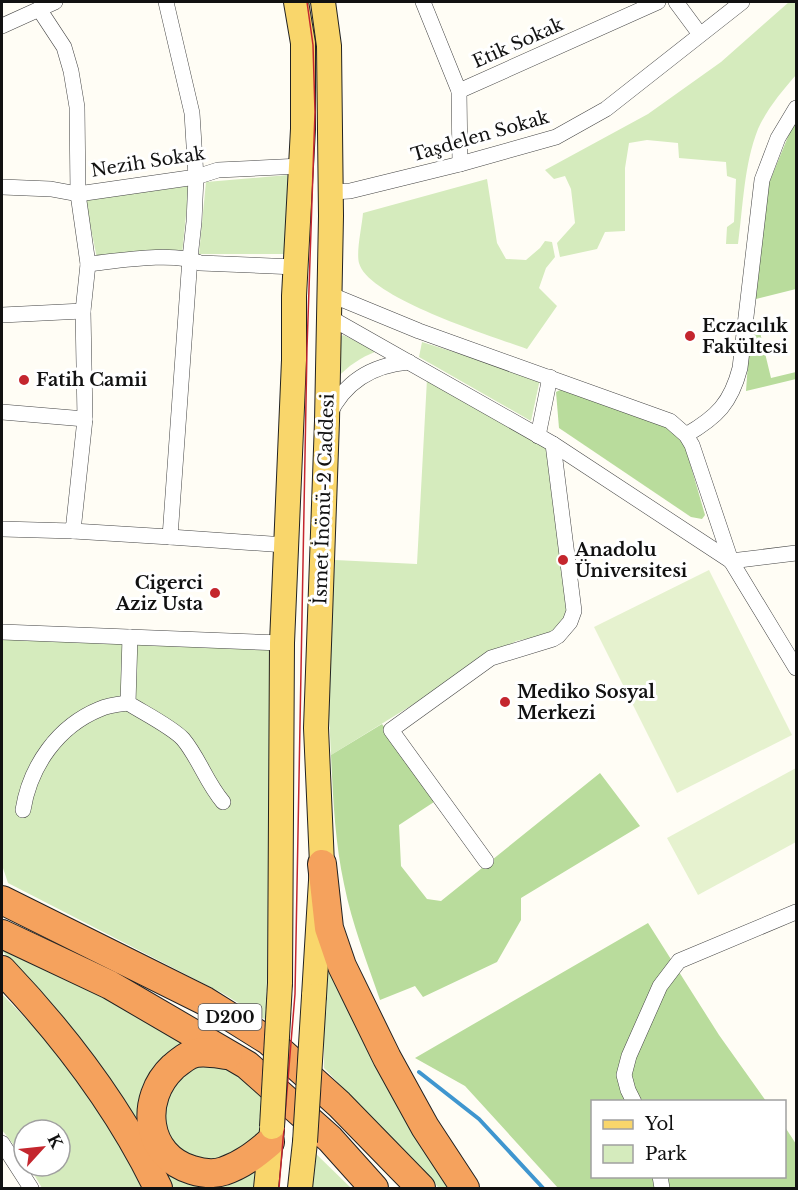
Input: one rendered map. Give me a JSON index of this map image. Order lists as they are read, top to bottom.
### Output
{
  "streets": {
    "highway": ["D200"],
    "main road": ["İsmet İnönü-2 Caddesi"],
    "street": ["Etik Sokak", "Taşdelen Sokak", "Nezih Sokak"]
  },
  "crossings": [
    ["Taşdelen Sokak", "İsmet İnönü-2 Caddesi"],
    ["Nezih Sokak", "İsmet İnönü-2 Caddesi"]
  ],
  "places": [
    "Eczacılık Fakültesi",
    "Fatih Camii",
    "Anadolu Üniversitesi",
    "Cigerci Aziz Usta",
    "Mediko Sosyal Merkezi"
  ],
  "legend": ["Yol", "Park"],
  "north": "top right"
}
